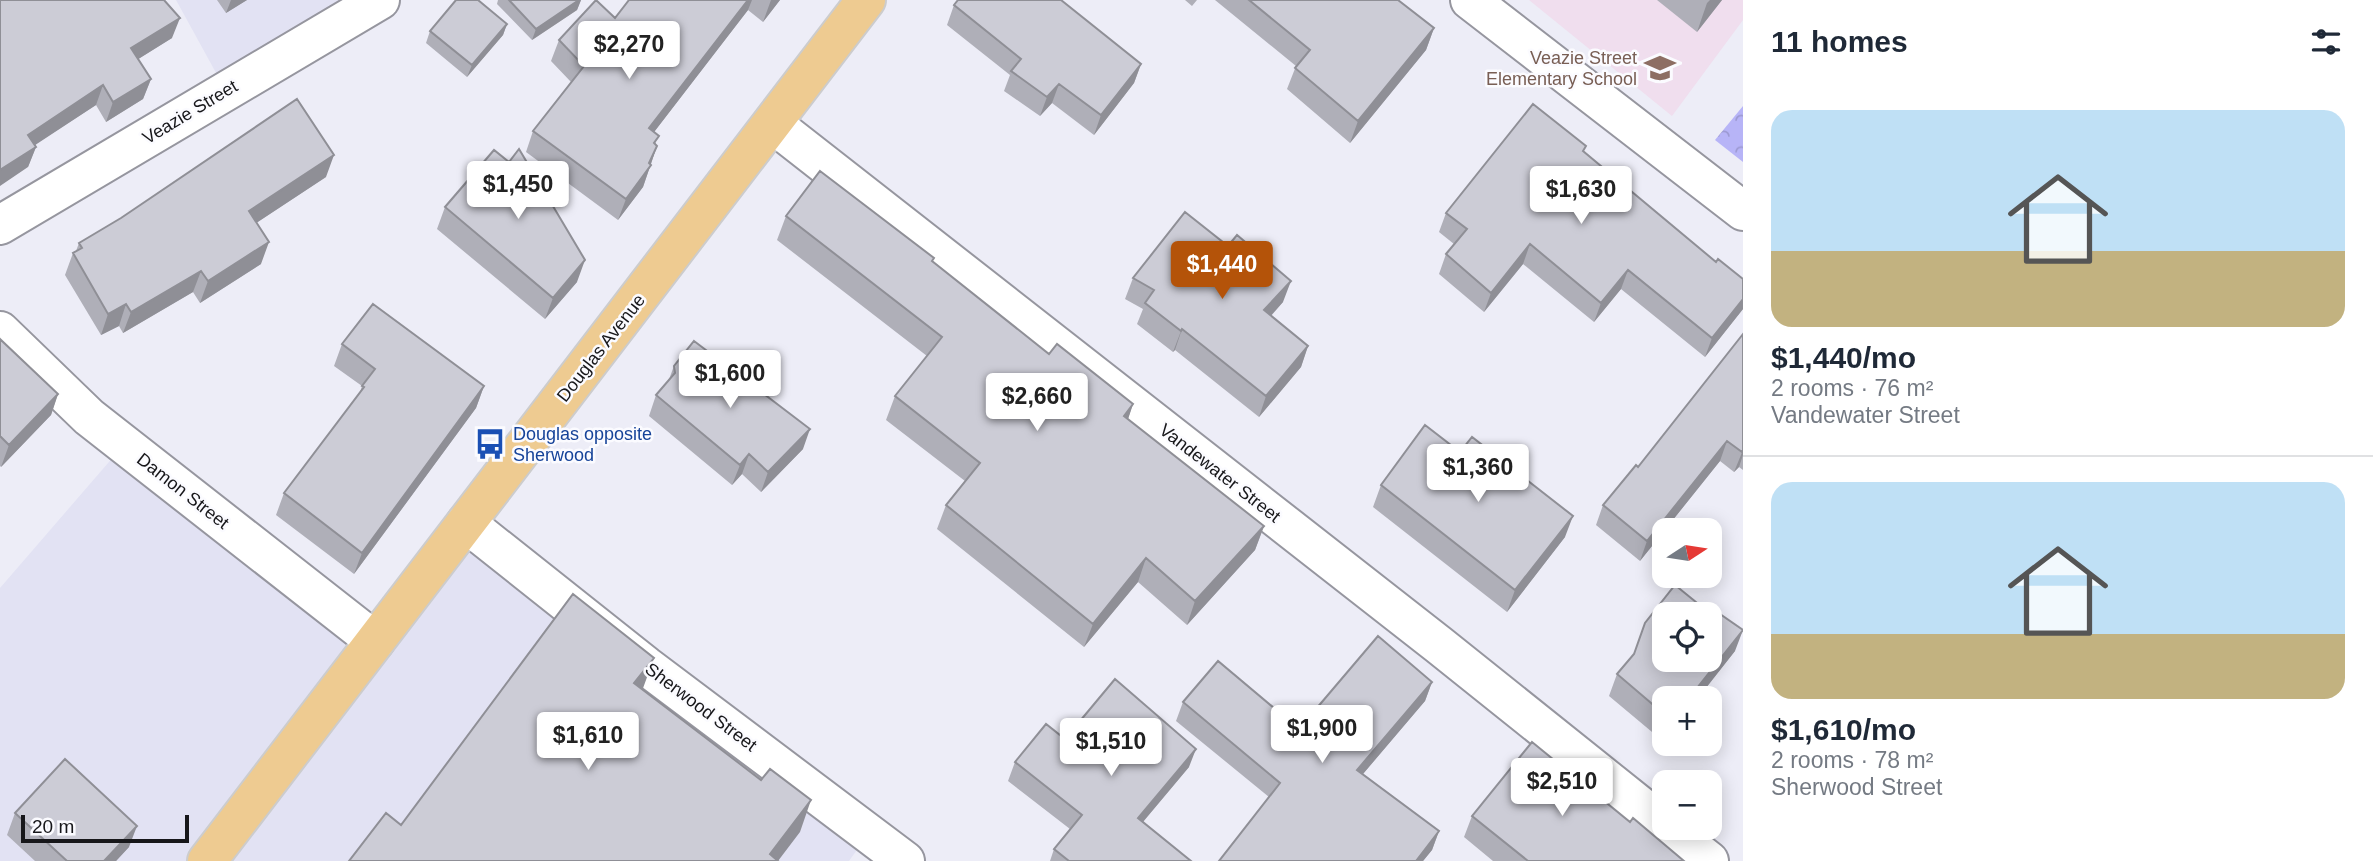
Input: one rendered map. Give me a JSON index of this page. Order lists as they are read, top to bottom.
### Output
{
  "streets": {
    "main road": ["Douglas Avenue"],
    "street": [
      "Veazie Street",
      "Vandewater Street",
      "Damon Street",
      "Sherwood Street"
    ]
  },
  "crossings": [
    ["Douglas Avenue", "Vandewater Street"],
    ["Douglas Avenue", "Damon Street"],
    ["Douglas Avenue", "Sherwood Street"]
  ],
  "places": {
    "school or university": ["Veazie Street Elementary School"],
    "bus stop": ["Douglas opposite Sherwood"]
  },
  "scale_bar": "20 m",
  "north": "right",
  "page": {
    "heading": "11 homes",
    "price": [
      "$2,270",
      "$1,450",
      "$1,630",
      "$1,440",
      "$1,600",
      "$2,660",
      "$1,360",
      "$1,900",
      "$1,610",
      "$1,510",
      "$2,510"
    ],
    "list": [
      {
        "name": "$1,440/mo",
        "note": "2 rooms · 76 m² · Vandewater Street"
      },
      {
        "name": "$1,610/mo",
        "note": "2 rooms · 78 m² · Sherwood Street"
      }
    ],
    "map_buttons": ["+", "−"],
    "scale": "20 m"
  }
}
